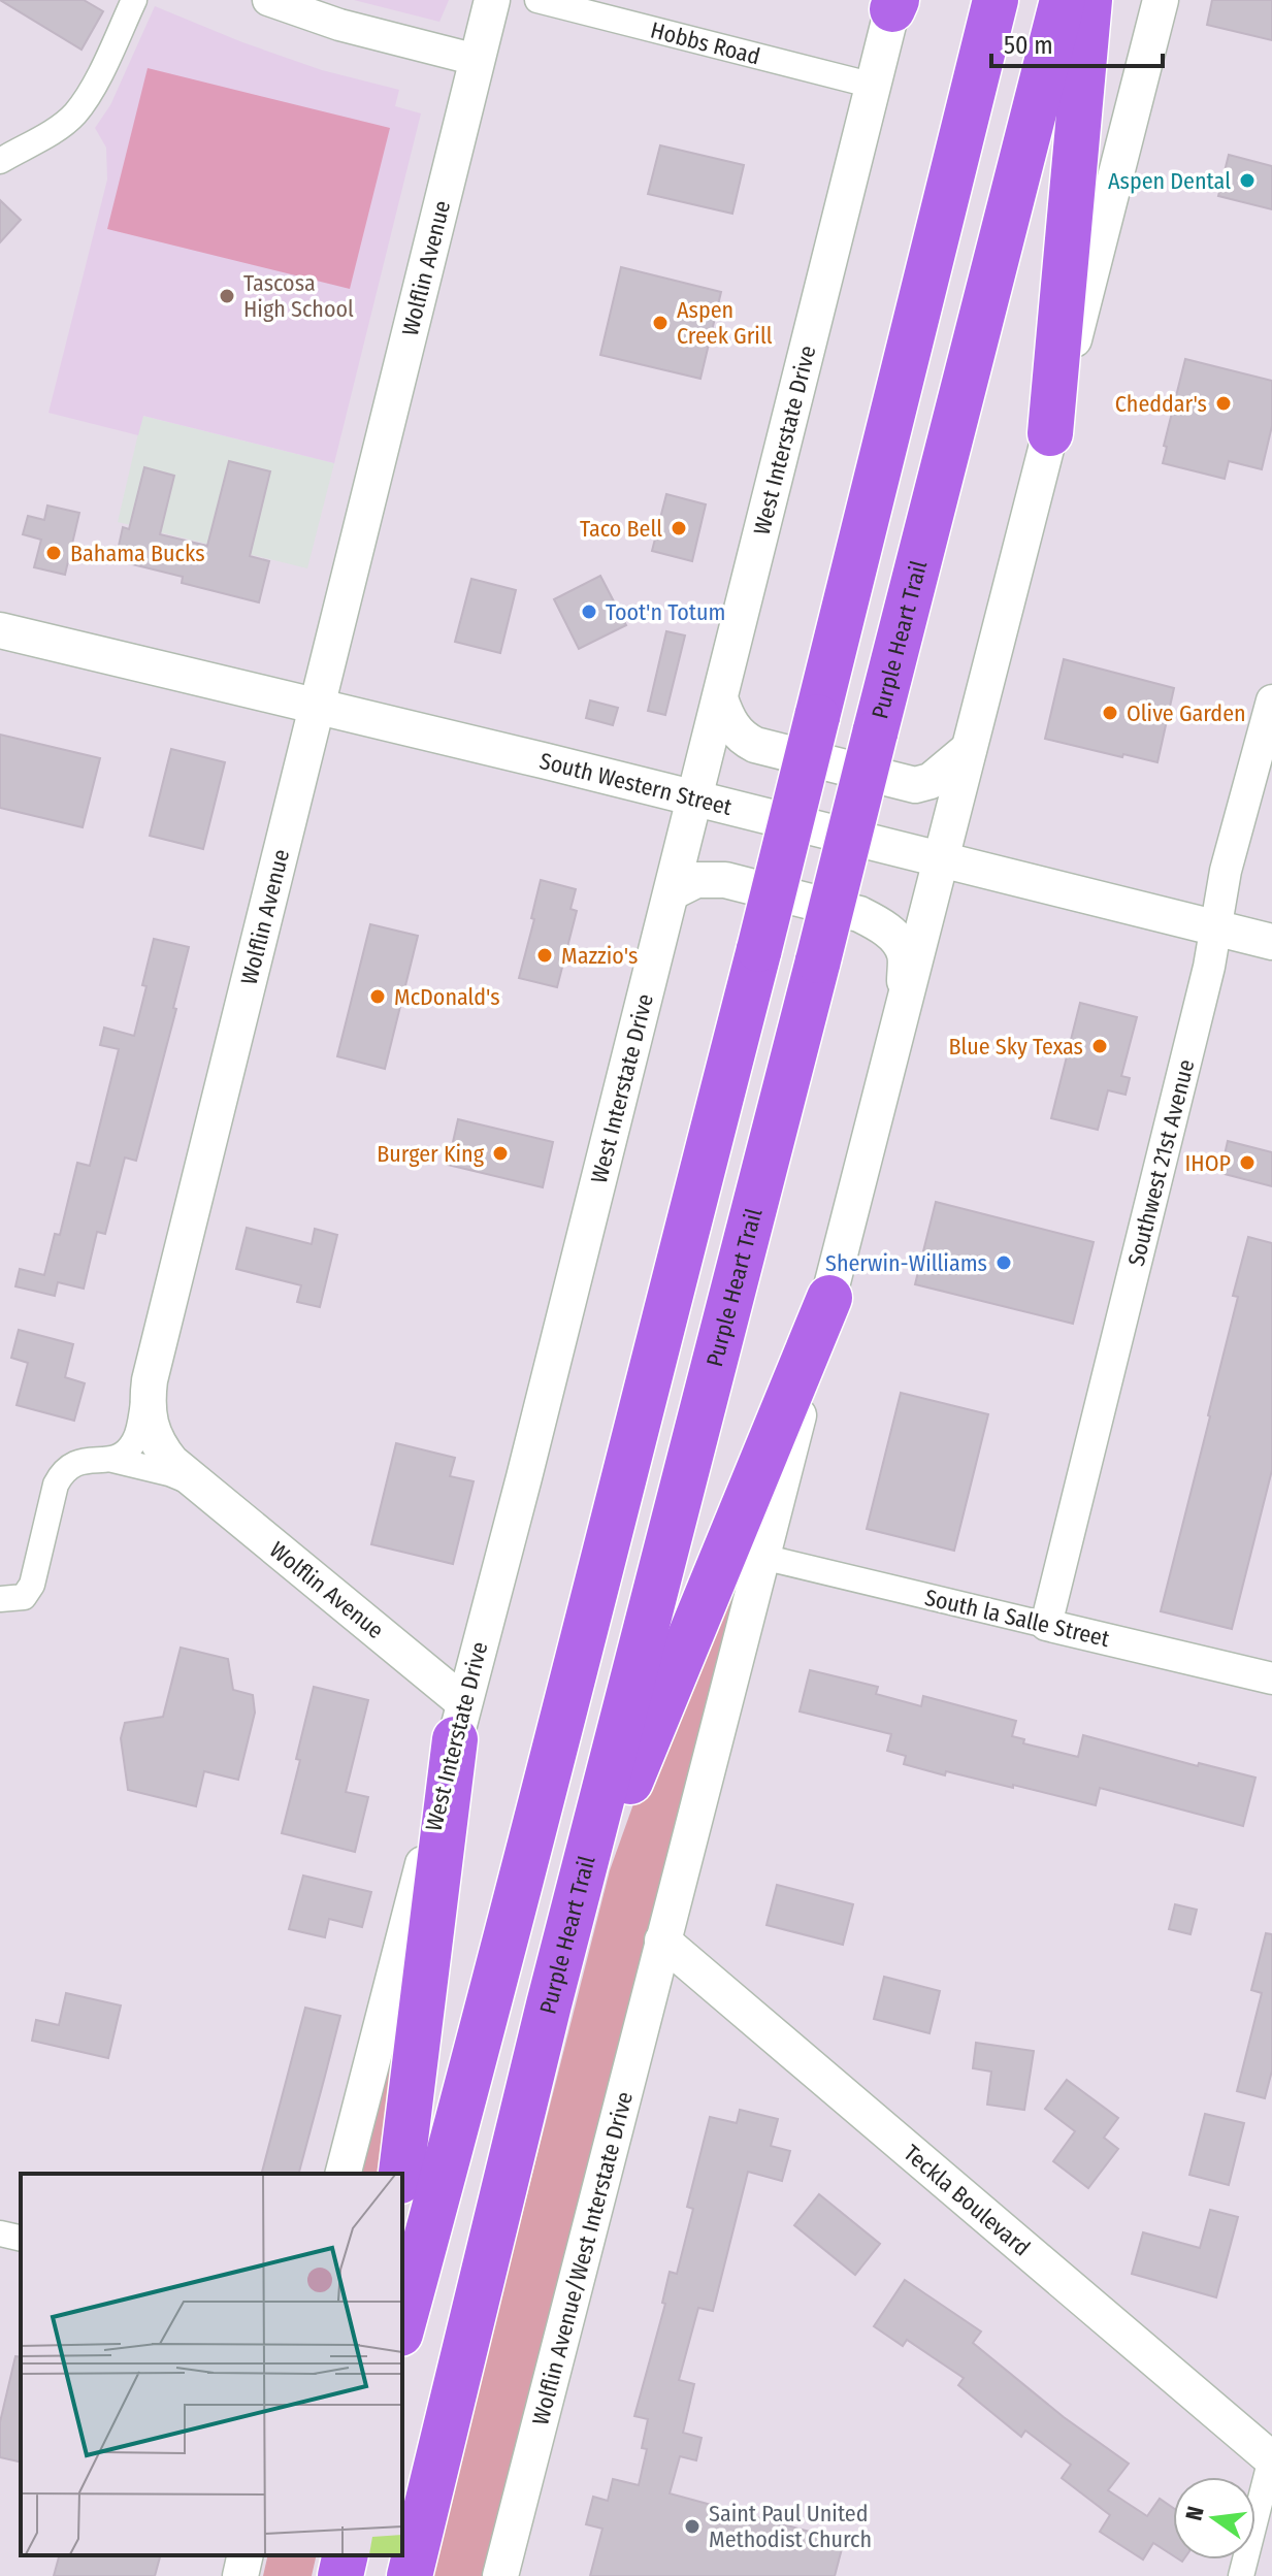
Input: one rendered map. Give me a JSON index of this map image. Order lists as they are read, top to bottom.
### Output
{
  "streets": {
    "highway": ["Purple Heart Trail"],
    "main road": [
      "Wolflin Avenue",
      "West Interstate Drive",
      "South Western Street",
      "Teckla Boulevard",
      "Wolflin Avenue/West Interstate Drive"
    ],
    "street": ["Hobbs Road", "Southwest 21st Avenue", "South la Salle Street"]
  },
  "crossings": [
    ["Hobbs Road", "West Interstate Drive"],
    ["Wolflin Avenue", "West Interstate Drive"],
    ["Wolflin Avenue", "South Western Street"],
    ["West Interstate Drive", "South Western Street"],
    ["South Western Street", "Southwest 21st Avenue"],
    ["Southwest 21st Avenue", "South la Salle Street"],
    ["Teckla Boulevard", "Wolflin Avenue/West Interstate Drive"]
  ],
  "places": [
    "Aspen Dental",
    "Tascosa High School",
    "Aspen Creek Grill",
    "Cheddar's",
    "Taco Bell",
    "Bahama Bucks",
    "Toot'n Totum",
    "Olive Garden",
    "Mazzio's",
    "McDonald's",
    "Blue Sky Texas",
    "Burger King",
    "IHOP",
    "Sherwin-Williams",
    "Saint Paul United Methodist Church"
  ],
  "scale_bar": "50 m",
  "north": "left"
}
